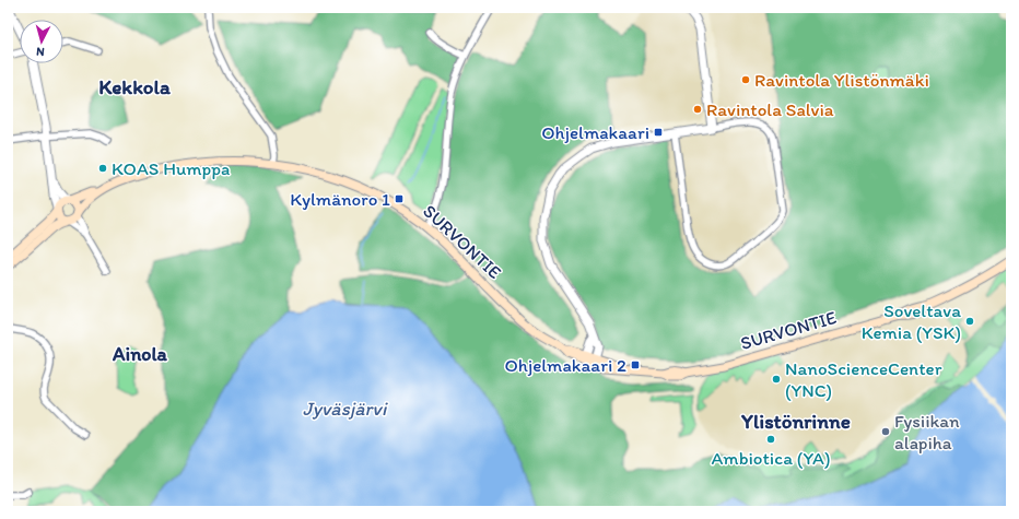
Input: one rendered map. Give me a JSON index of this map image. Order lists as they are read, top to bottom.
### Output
{
  "streets": {
    "main road": ["SURVONTIE"]
  },
  "districts": ["Kekkola", "Ainola", "Ylistönrinne"],
  "water": ["Jyväsjärvi"],
  "places": {
    "other": [
      "Ravintola Ylistönmäki",
      "Ravintola Salvia",
      "KOAS Humppa",
      "Soveltava Kemia (YSK)",
      "NanoScienceCenter (YNC)",
      "Fysiikan alapiha",
      "Ambiotica (YA)"
    ],
    "transit": ["Ohjelmakaari", "Kylmänoro 1", "Ohjelmakaari 2"]
  },
  "north": "bottom"
}
